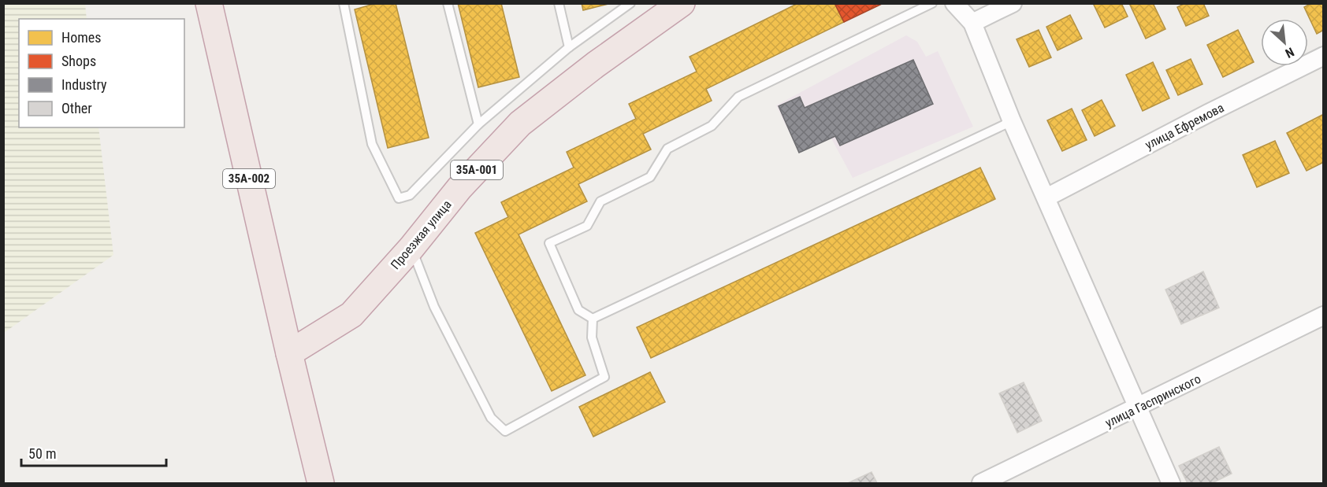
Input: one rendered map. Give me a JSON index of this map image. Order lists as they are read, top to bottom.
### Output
{
  "streets": {
    "highway": ["35А-001", "35А-002", "Проезжая улица"],
    "street": ["улица Ефремова", "улица Гаспринского"]
  },
  "crossings": [
    ["35А-002", "Проезжая улица"]
  ],
  "legend": [
    "Homes",
    "Shops",
    "Industry",
    "Other"
  ],
  "scale_bar": "50 m",
  "north": "bottom right"
}
